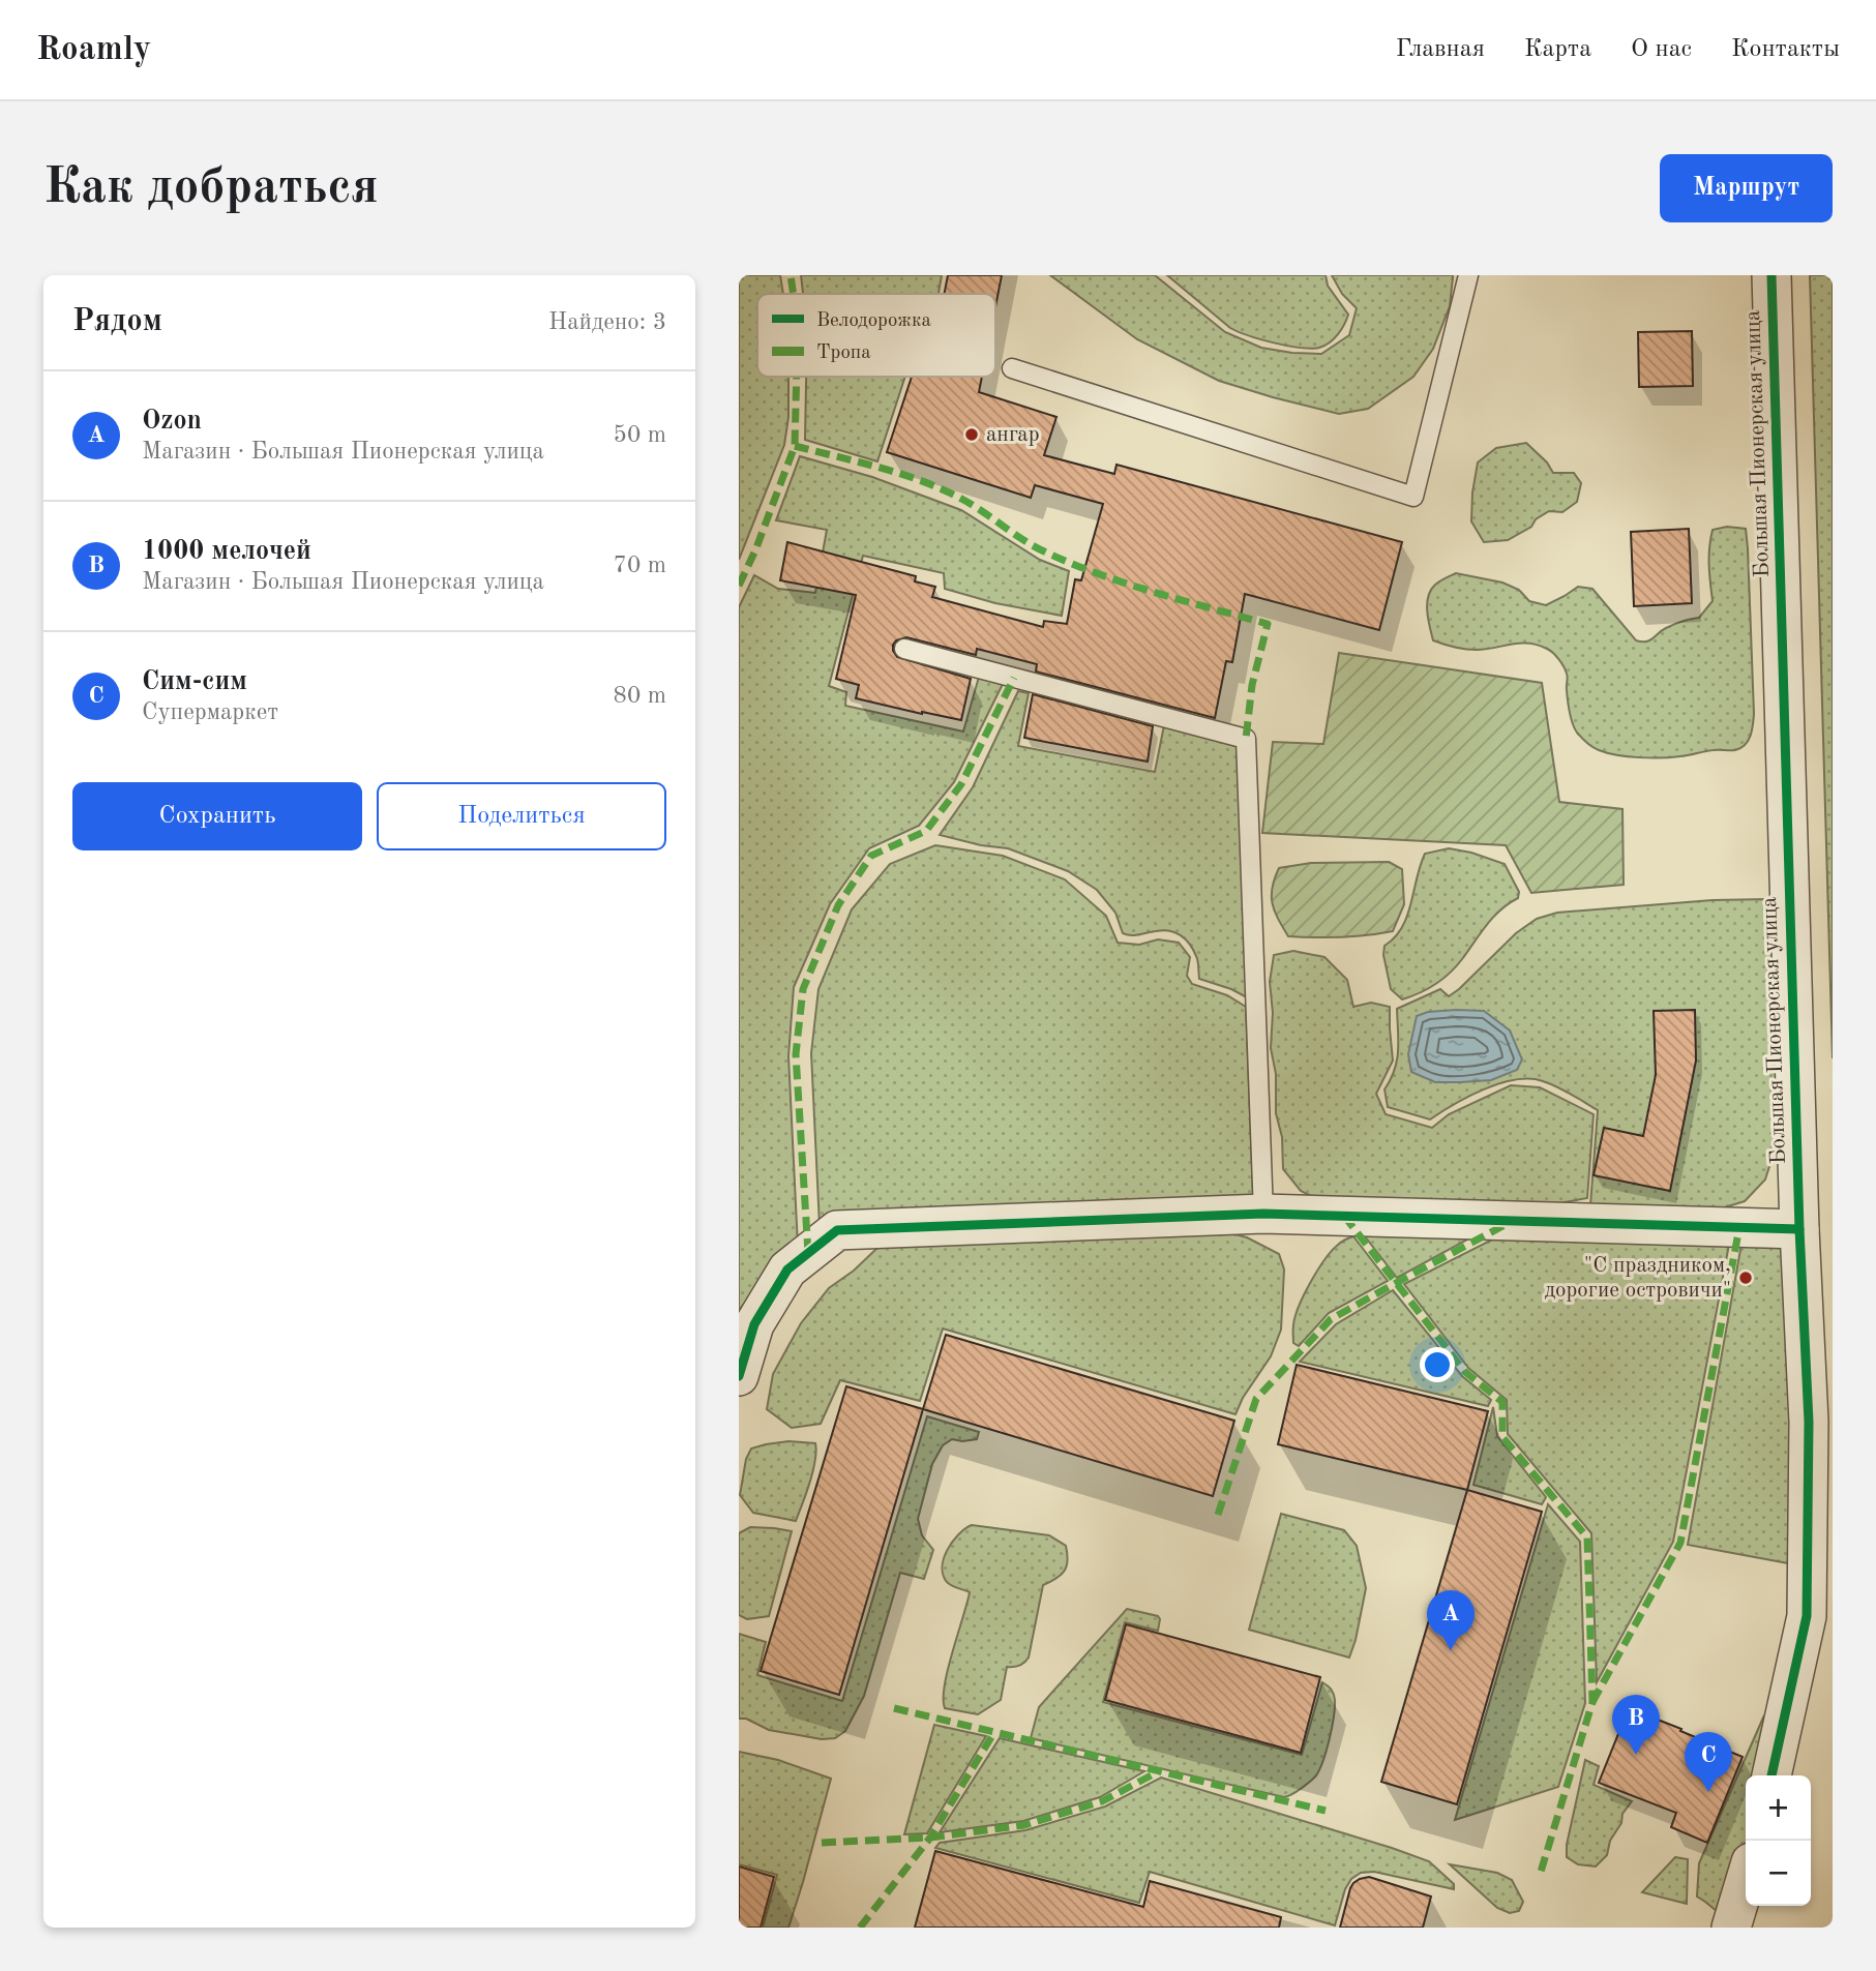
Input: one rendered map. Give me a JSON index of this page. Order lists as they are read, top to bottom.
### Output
{
  "streets": {
    "street": ["Большая Пионерская улица"]
  },
  "places": ["ангар", "\"С праздником, дорогие островичи\""],
  "legend": ["Велодорожка", "Тропа"],
  "page": {
    "header": "Roamly",
    "nav": [
      "Главная",
      "Карта",
      "О нас",
      "Контакты"
    ],
    "buttons": [
      "Маршрут",
      ["Сохранить", "Поделиться"]
    ],
    "title": "Как добраться",
    "heading": ["Рядом", "Найдено: 3"],
    "list": [
      {
        "mark": "A",
        "name": "Ozon",
        "note": "Магазин · Большая Пионерская улица",
        "value": "50 m"
      },
      {
        "mark": "B",
        "name": "1000 мелочей",
        "note": "Магазин · Большая Пионерская улица",
        "value": "70 m"
      },
      {
        "mark": "C",
        "name": "Сим-сим",
        "note": "Супермаркет",
        "value": "80 m"
      }
    ],
    "pins": ["A", "B", "C"],
    "map_buttons": ["+", "−"]
  }
}
